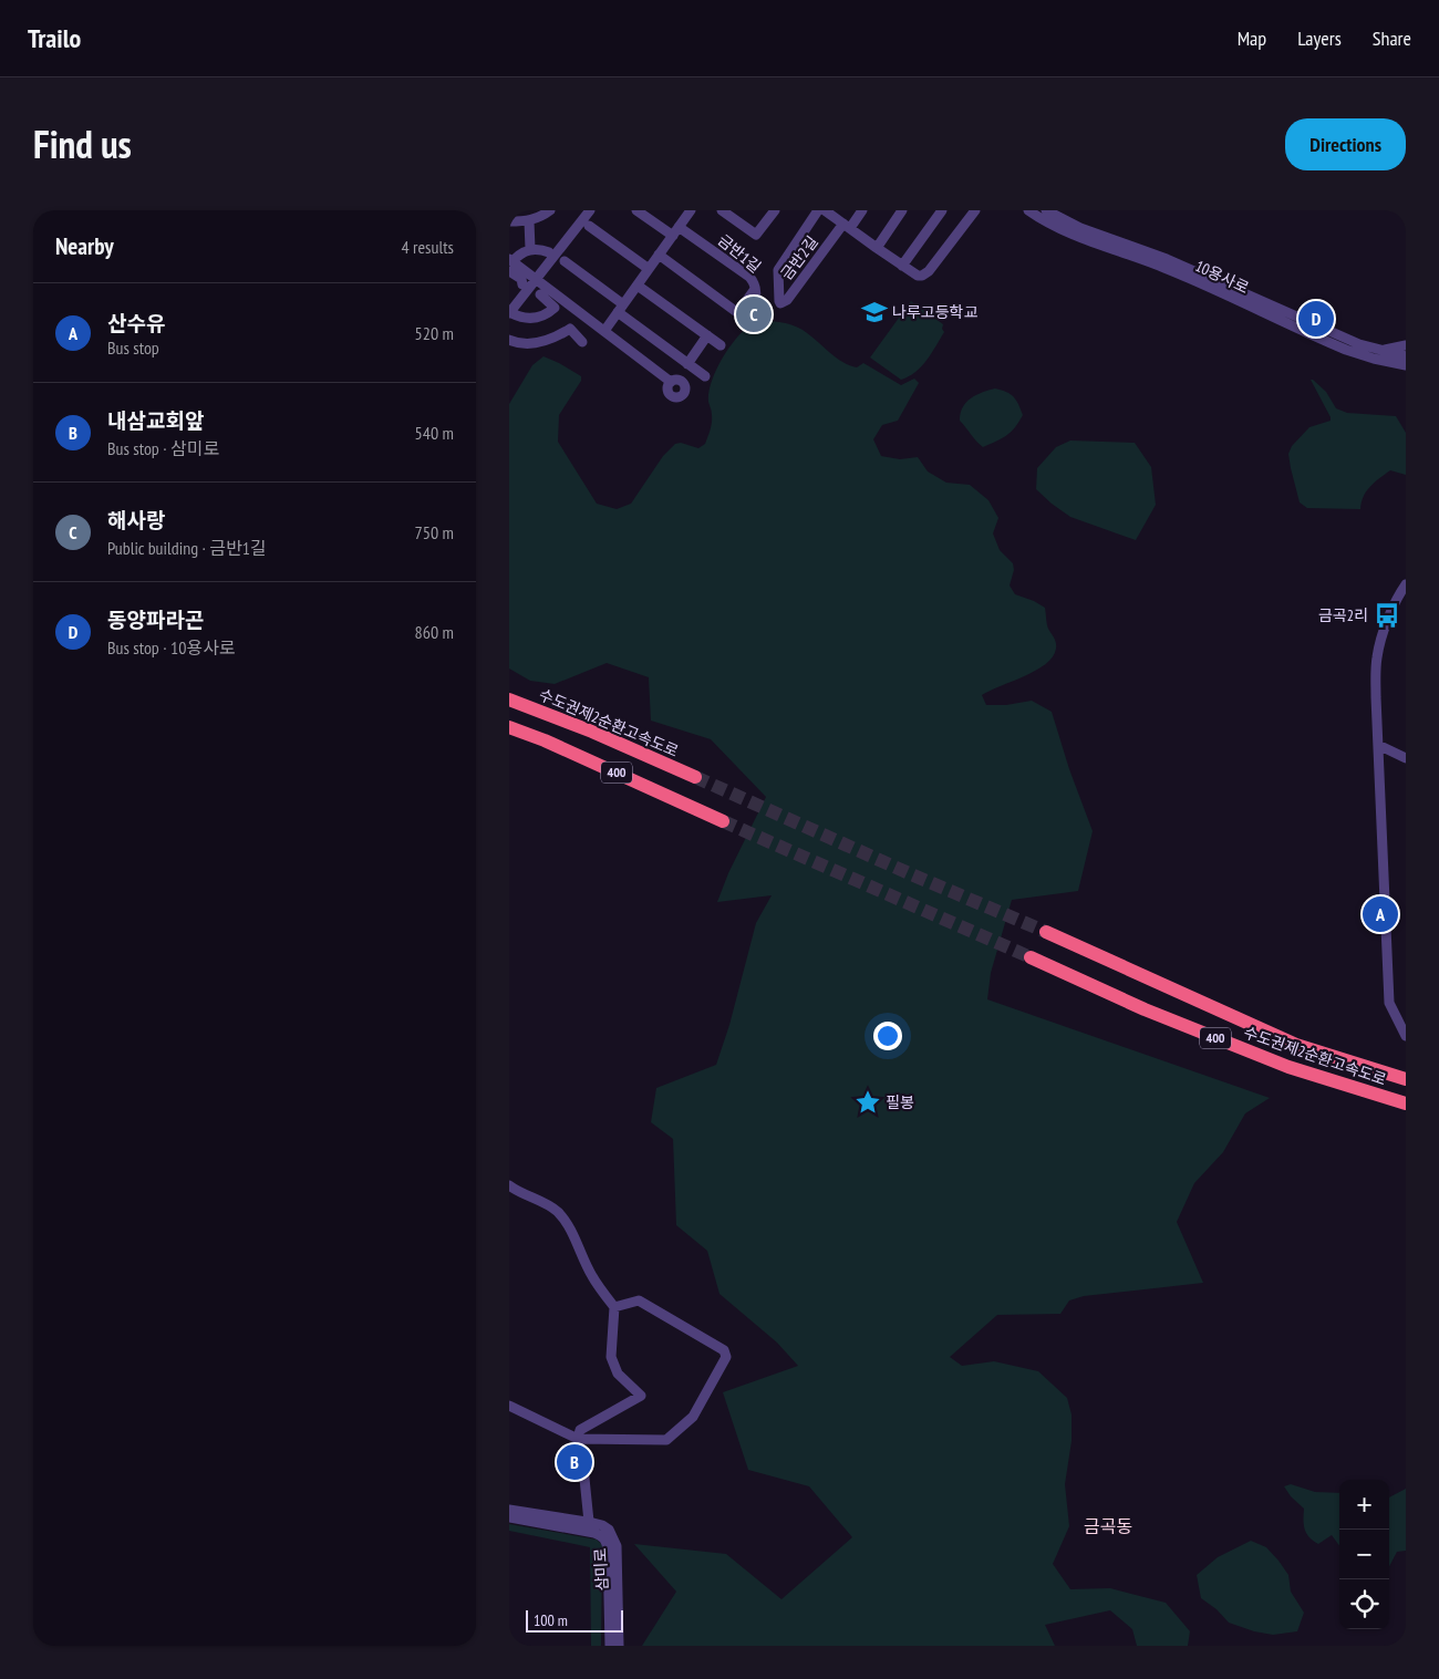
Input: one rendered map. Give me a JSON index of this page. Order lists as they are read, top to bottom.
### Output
{
  "streets": {
    "highway": ["수도권제2순환고속도로", "400"],
    "street": [
      "금반1길",
      "금반2길",
      "10용사로",
      "삼미로"
    ]
  },
  "districts": ["금곡동"],
  "places": {
    "school or university": ["나루고등학교"],
    "bus stop": ["금곡2리"],
    "place": ["필봉"]
  },
  "scale_bar": "100 m",
  "page": {
    "header": "Trailo",
    "nav": ["Map", "Layers", "Share"],
    "title": "Find us",
    "buttons": "Directions",
    "heading": ["Nearby", "4 results"],
    "list": [
      {
        "mark": "A",
        "name": "산수유",
        "note": "Bus stop",
        "value": "520 m"
      },
      {
        "mark": "B",
        "name": "내삼교회앞",
        "note": "Bus stop · 삼미로",
        "value": "540 m"
      },
      {
        "mark": "C",
        "name": "해사랑",
        "note": "Public building · 금반1길",
        "value": "750 m"
      },
      {
        "mark": "D",
        "name": "동양파라곤",
        "note": "Bus stop · 10용사로",
        "value": "860 m"
      }
    ],
    "pins": [
      "C",
      "D",
      "A",
      "B"
    ],
    "map_buttons": ["+", "−"],
    "scale": "100 m"
  }
}
